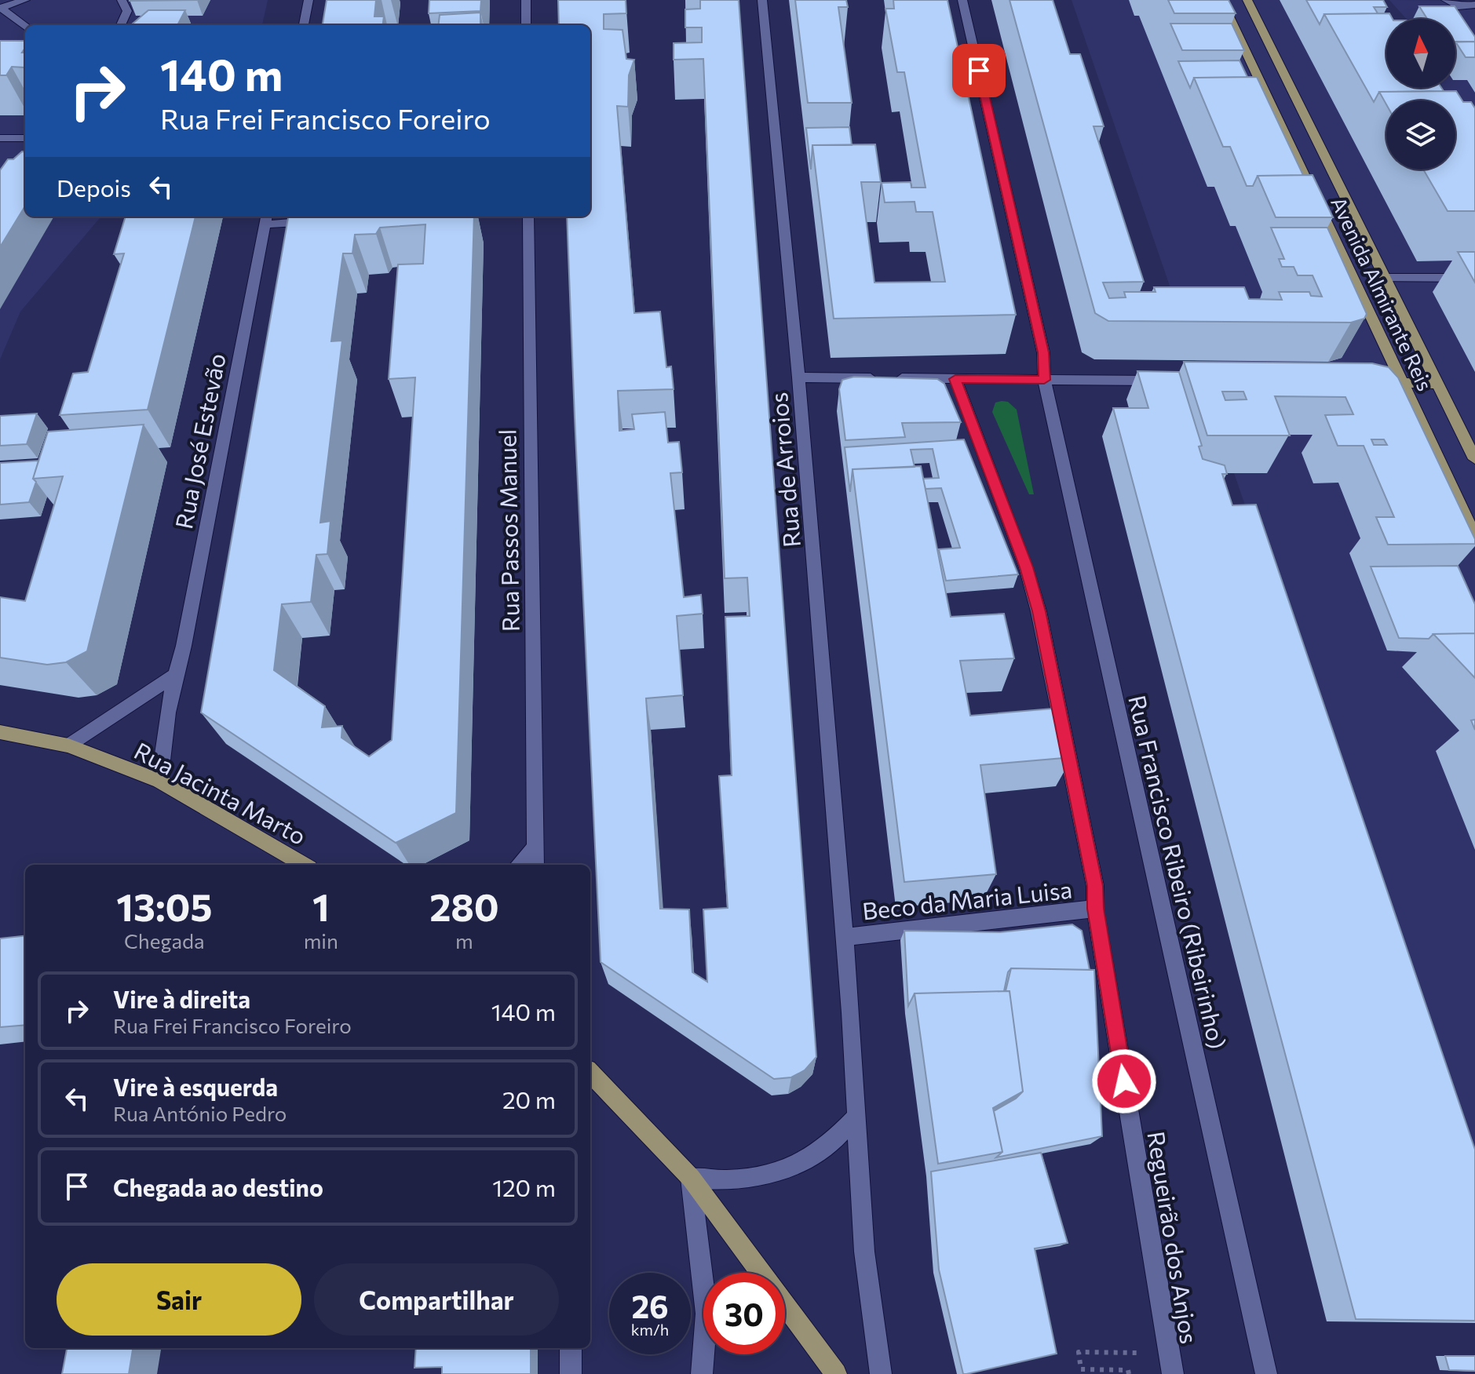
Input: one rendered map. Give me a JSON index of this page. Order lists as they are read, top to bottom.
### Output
{
  "streets": {
    "main road": ["Avenida Almirante Reis", "Rua Jacinta Marto"],
    "street": [
      "Rua José Estevão",
      "Rua de Arroios",
      "Rua Passos Manuel",
      "Rua Francisco Ribeiro (Ribeirinho)",
      "Beco da Maria Luisa",
      "Regueirão dos Anjos"
    ]
  },
  "crossings": [
    ["Rua José Estevão", "Rua Jacinta Marto"],
    ["Rua de Arroios", "Beco da Maria Luisa"],
    ["Beco da Maria Luisa", "Regueirão dos Anjos"]
  ],
  "north": "top",
  "page": {
    "turn": ["140 m", "Rua Frei Francisco Foreiro"],
    "then": "Depois",
    "eta": [
      "13:05",
      "Chegada",
      "1",
      "min",
      "280",
      "m"
    ],
    "list": [
      {
        "name": "Vire à direita",
        "note": "Rua Frei Francisco Foreiro",
        "value": "140 m"
      },
      {
        "name": "Vire à esquerda",
        "note": "Rua António Pedro",
        "value": "20 m"
      },
      {
        "name": "Chegada ao destino",
        "value": "120 m"
      }
    ],
    "buttons": ["Sair", "Compartilhar"],
    "speed": "26 km/h",
    "limit": "30"
  }
}
